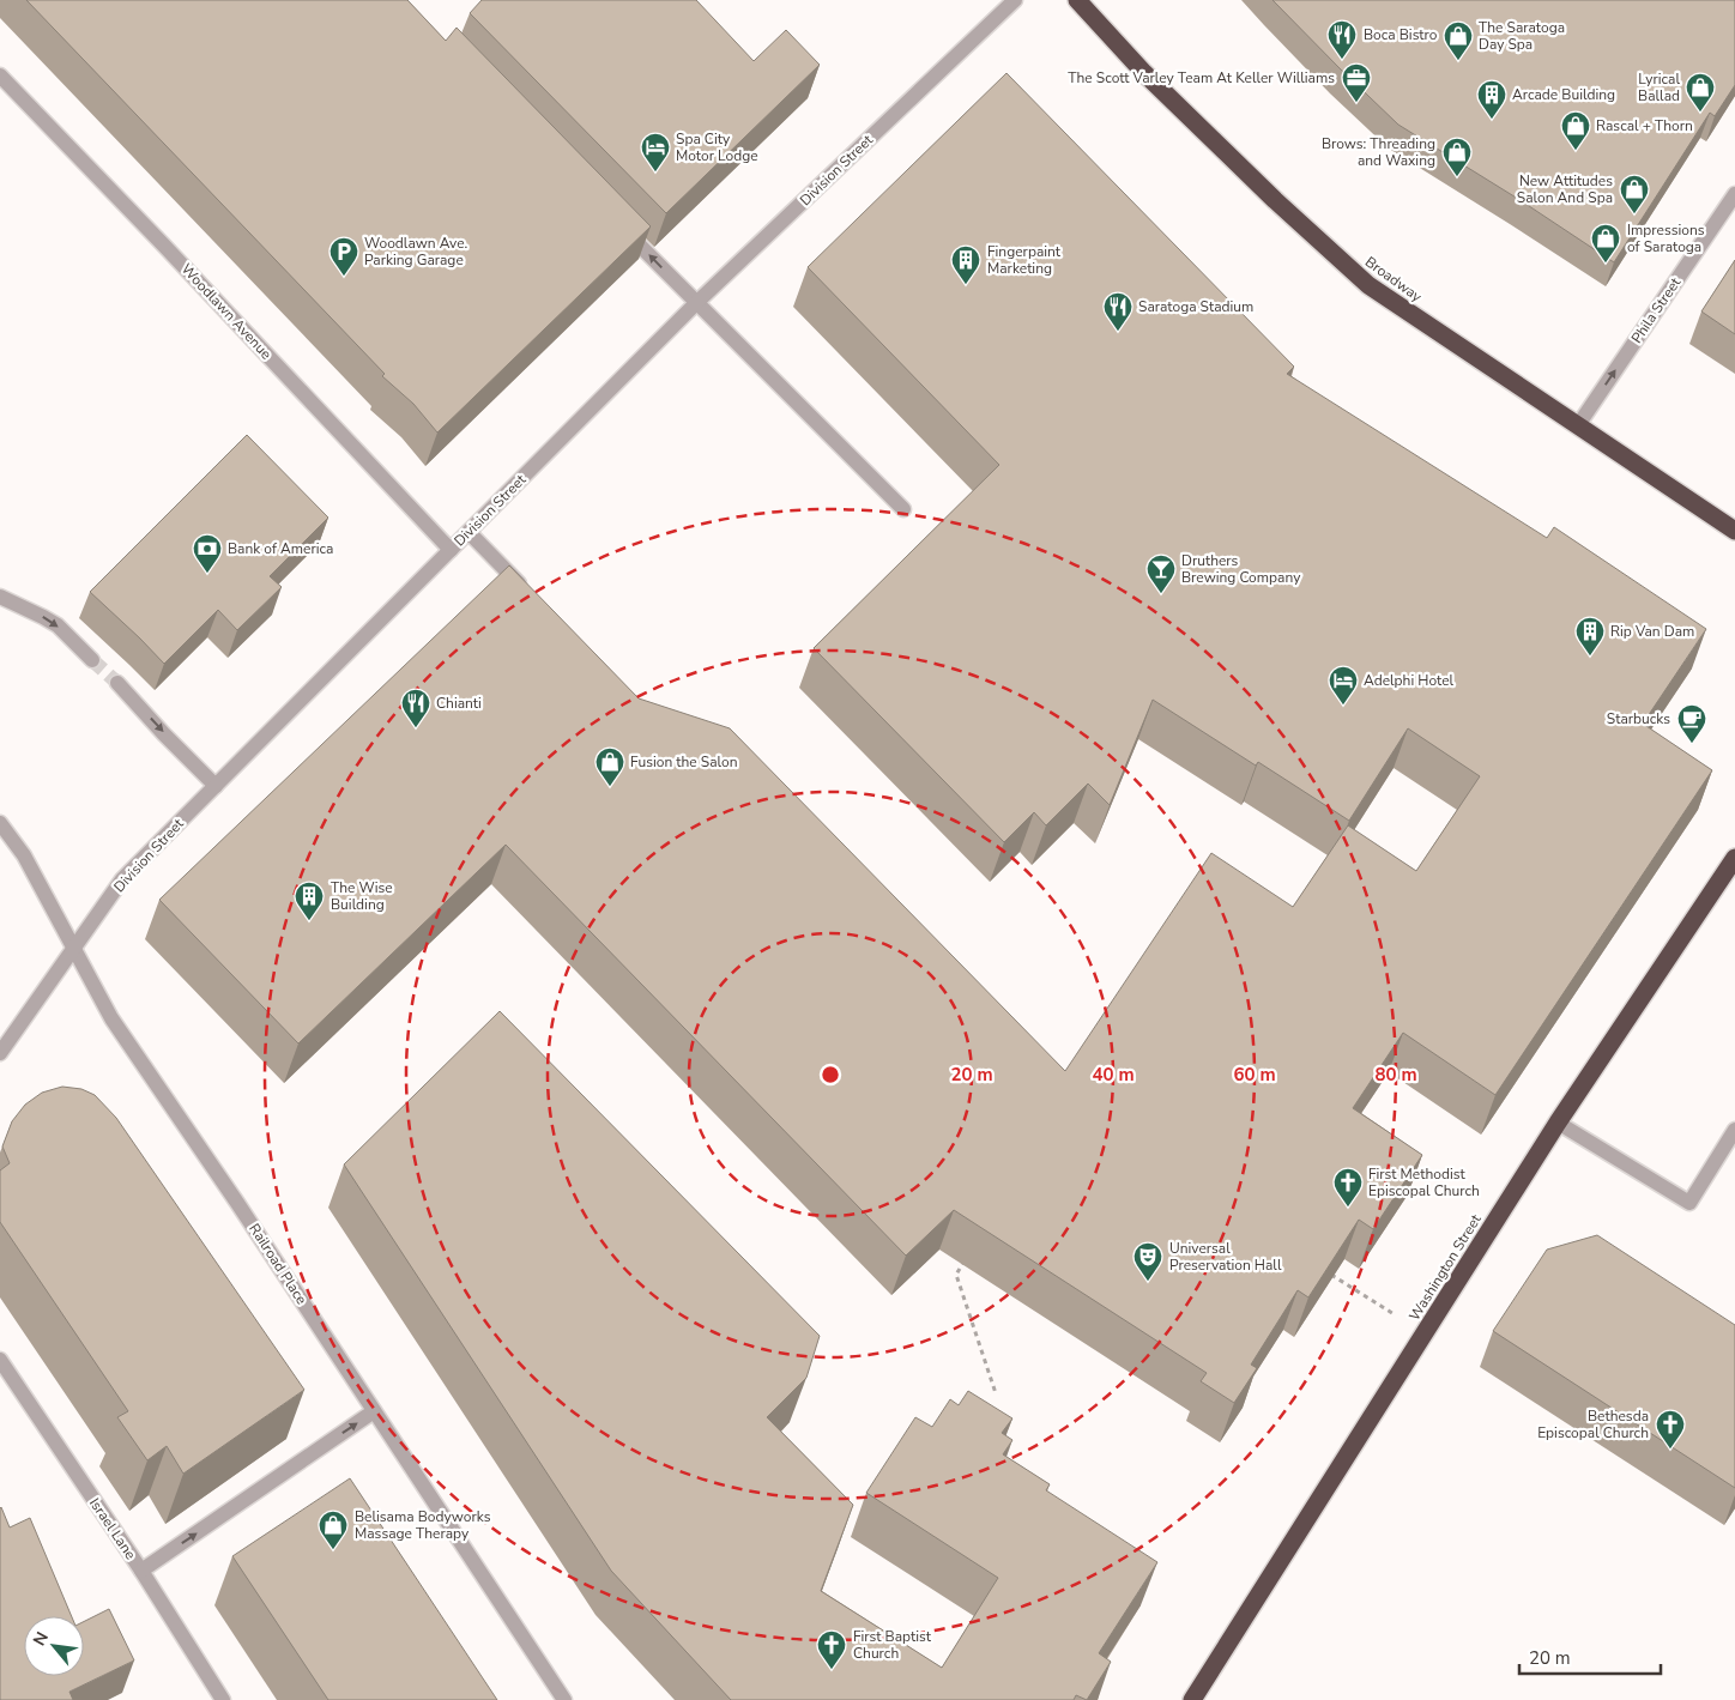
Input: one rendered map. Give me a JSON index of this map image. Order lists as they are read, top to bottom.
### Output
{
  "streets": {
    "highway": ["Broadway", "Washington Street"],
    "street": [
      "Division Street",
      "Phila Street",
      "Woodlawn Avenue",
      "Railroad Place",
      "Israel Lane"
    ]
  },
  "crossings": [
    ["Division Street", "Woodlawn Avenue"],
    ["Division Street", "Railroad Place"],
    ["Broadway", "Phila Street"]
  ],
  "one_way": ["Phila Street"],
  "places": {
    "restaurant": ["Boca Bistro", "Saratoga Stadium", "Chianti"],
    "shop": [
      "The Saratoga Day Spa",
      "Lyrical Ballad",
      "Rascal + Thorn",
      "Brows: Threading and Waxing",
      "New Attitudes Salon And Spa",
      "Impressions of Saratoga",
      "Fusion the Salon",
      "Belisama Bodyworks Massage Therapy"
    ],
    "office": ["The Scott Varley Team At Keller Williams"],
    "building": [
      "Arcade Building",
      "Fingerpaint Marketing",
      "Rip Van Dam",
      "The Wise Building"
    ],
    "hotel": ["Spa City Motor Lodge", "Adelphi Hotel"],
    "parking": ["Woodlawn Ave. Parking Garage"],
    "bank": ["Bank of America"],
    "bar": ["Druthers Brewing Company"],
    "cafe": ["Starbucks"],
    "church": ["First Methodist Episcopal Church", "Bethesda Episcopal Church", "First Baptist Church"],
    "theatre": ["Universal Preservation Hall"]
  },
  "scale_bar": "20 m",
  "north": "top left",
  "rings": [
    "20 m",
    "40 m",
    "60 m",
    "80 m"
  ]
}
